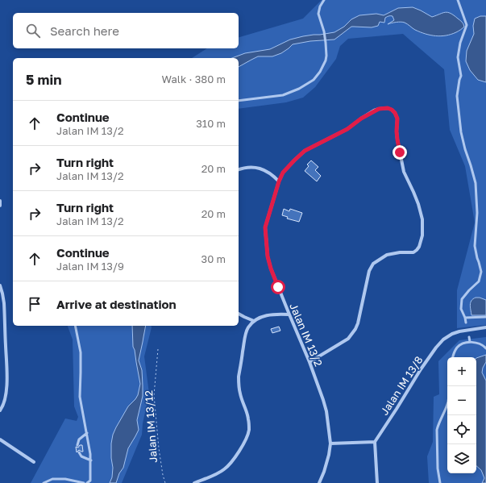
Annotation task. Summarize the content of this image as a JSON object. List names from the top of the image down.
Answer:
{
  "streets": {
    "street": ["Jalan IM 13/2", "Jalan IM 13/8"],
    "path": ["Jalan IM 13/12"]
  },
  "page": {
    "search": "Search here",
    "heading": ["5 min", "Walk · 380 m"],
    "list": [
      ["Continue", "Jalan IM 13/2", "310 m"],
      ["Turn right", "Jalan IM 13/2", "20 m"],
      ["Turn right", "Jalan IM 13/2", "20 m"],
      ["Continue", "Jalan IM 13/9", "30 m"],
      "Arrive at destination"
    ],
    "map_buttons": ["+", "−"]
  }
}
